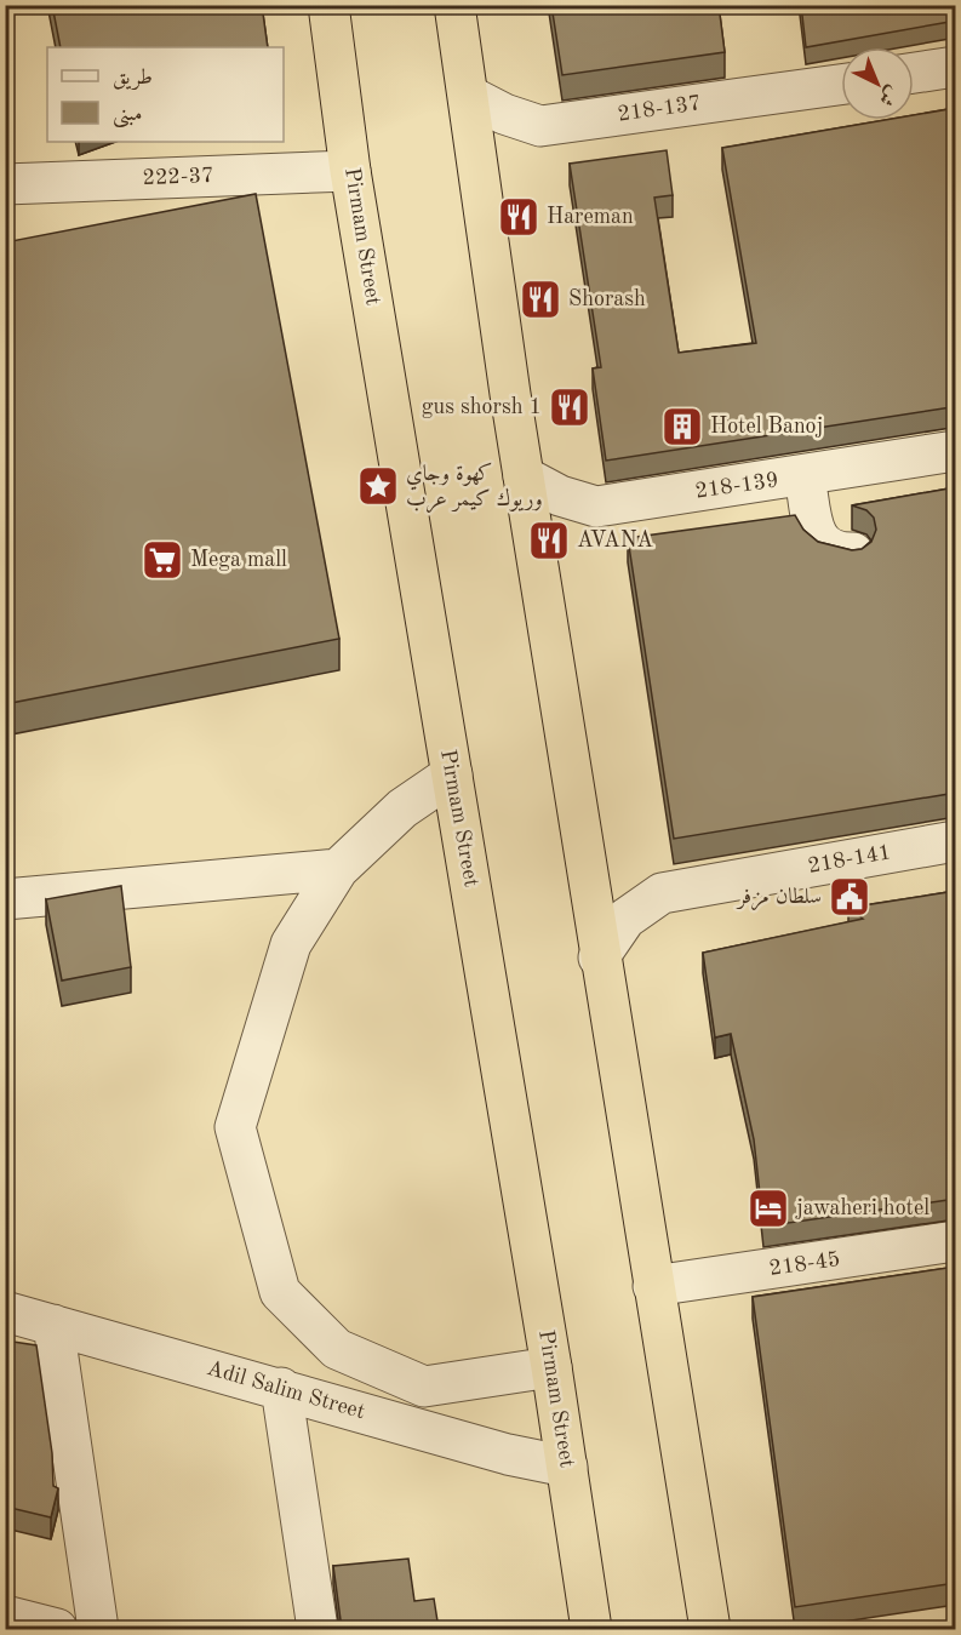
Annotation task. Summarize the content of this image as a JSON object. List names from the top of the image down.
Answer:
{
  "streets": {
    "highway": ["Pirmam Street"],
    "street": [
      "218-137",
      "222-37",
      "218-139",
      "218-141",
      "218-45",
      "Adil Salim Street"
    ]
  },
  "crossings": [
    ["222-37", "Pirmam Street"],
    ["Pirmam Street", "Adil Salim Street"]
  ],
  "places": {
    "restaurant": [
      "Hareman",
      "Shorash",
      "gus shorsh 1",
      "AVANA"
    ],
    "building": ["Hotel Banoj"],
    "place": ["كهوة وجاي وريوك كيمر عرب"],
    "supermarket": ["Mega mall"],
    "public building": ["سلطان مزفر"],
    "hotel": ["jawaheri hotel"]
  },
  "legend": ["طريق", "مبنى"],
  "north": "bottom right"
}
